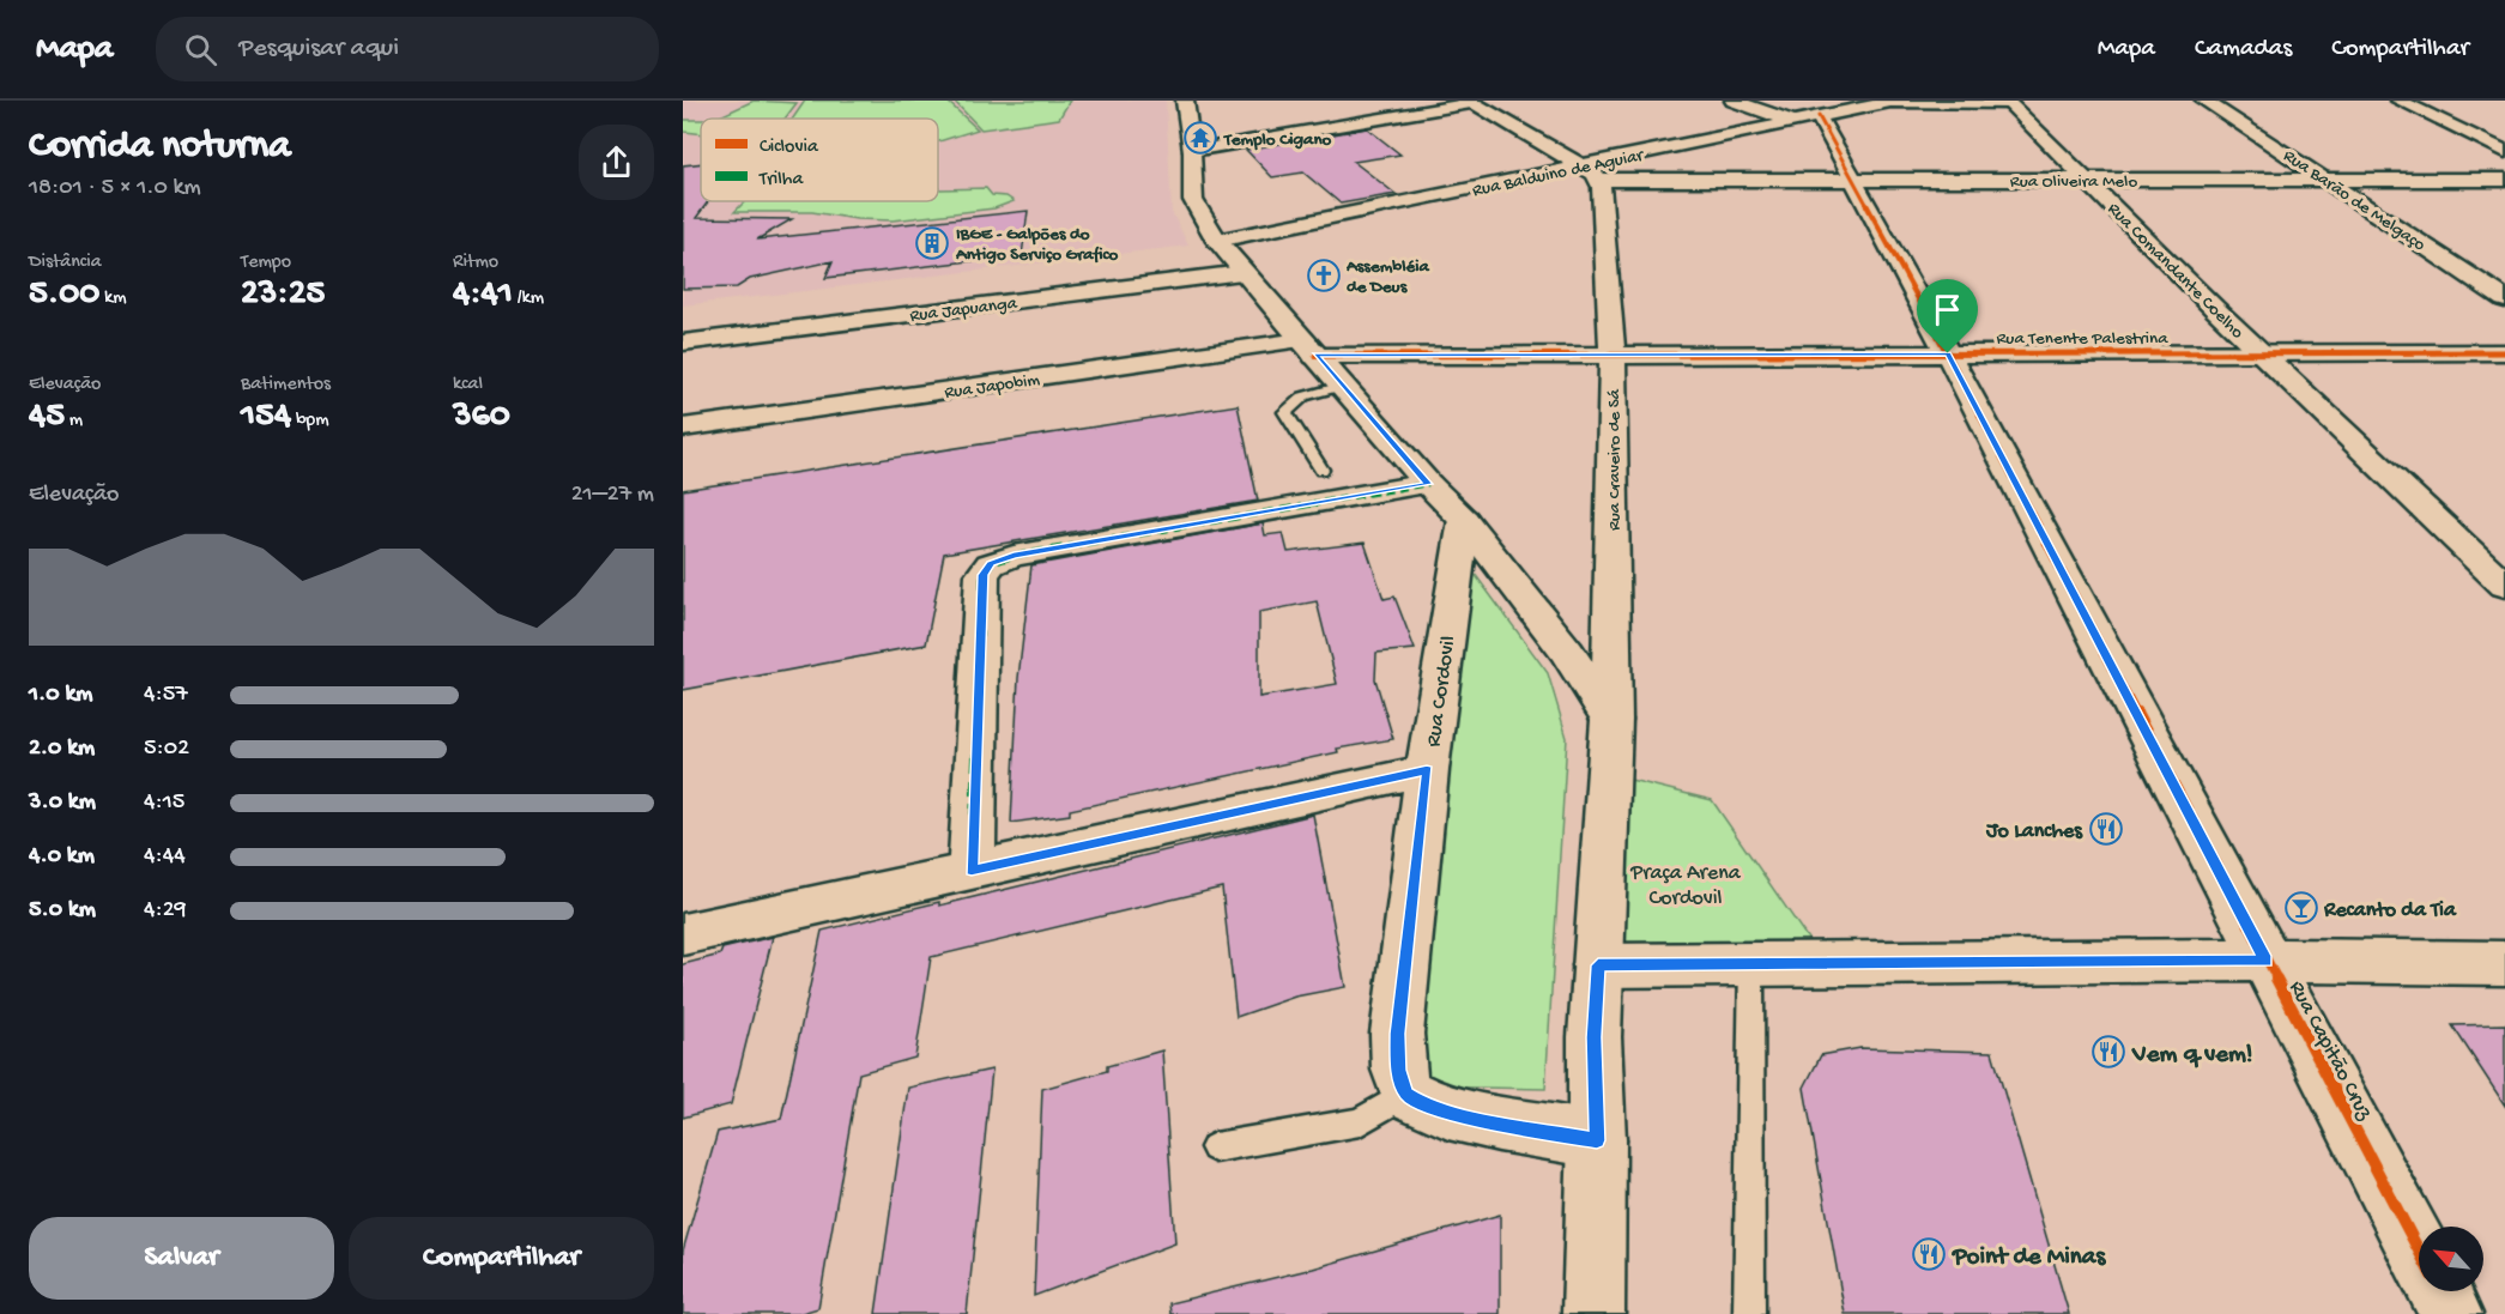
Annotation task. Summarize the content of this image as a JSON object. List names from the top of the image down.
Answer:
{
  "streets": {
    "street": [
      "Rua Balduino de Aguiar",
      "Rua Oliveira Melo",
      "Rua Barão de Melgaço",
      "Rua Comandante Coelho",
      "Rua Japuanga",
      "Rua Tenente Palestrina",
      "Rua Japobim",
      "Rua Craveiro de Sá",
      "Rua Cordovil",
      "Rua Capitão Cruz"
    ]
  },
  "crossings": [
    ["Rua Balduino de Aguiar", "Rua Oliveira Melo"],
    ["Rua Balduino de Aguiar", "Rua Comandante Coelho"],
    ["Rua Balduino de Aguiar", "Rua Craveiro de Sá"],
    ["Rua Balduino de Aguiar", "Rua Capitão Cruz"],
    ["Rua Oliveira Melo", "Rua Barão de Melgaço"],
    ["Rua Oliveira Melo", "Rua Comandante Coelho"],
    ["Rua Oliveira Melo", "Rua Craveiro de Sá"],
    ["Rua Oliveira Melo", "Rua Capitão Cruz"],
    ["Rua Comandante Coelho", "Rua Tenente Palestrina"],
    ["Rua Tenente Palestrina", "Rua Japobim"],
    ["Rua Tenente Palestrina", "Rua Craveiro de Sá"],
    ["Rua Tenente Palestrina", "Rua Capitão Cruz"]
  ],
  "parks": ["Praça Arena Cordovil"],
  "places": {
    "temple": ["Templo Cigano"],
    "building": ["IBGE - Galpões do Antigo Serviço Grafico"],
    "church": ["Assembléia de Deus"],
    "restaurant": ["Jo Lanches", "Vem q vem!", "Point de Minas"],
    "bar": ["Recanto da Tia"]
  },
  "legend": ["Ciclovia", "Trilha"],
  "north": "top left",
  "page": {
    "header": "Mapa",
    "search": "Pesquisar aqui",
    "nav": ["Mapa", "Camadas", "Compartilhar"],
    "heading": ["Corrida noturna", "18:01 · 5 × 1.0 km"],
    "stats": [
      ["Distância", "5.00 km"],
      ["Tempo", "23:25"],
      ["Ritmo", "4:41 /km"],
      ["Elevação", "45 m"],
      ["Batimentos", "154 bpm"],
      ["kcal", "360"]
    ],
    "chart": ["Elevação", "21–27 m"],
    "list": [
      {
        "name": "1.0 km",
        "note": "4:57"
      },
      {
        "name": "2.0 km",
        "note": "5:02"
      },
      {
        "name": "3.0 km",
        "note": "4:15"
      },
      {
        "name": "4.0 km",
        "note": "4:44"
      },
      {
        "name": "5.0 km",
        "note": "4:29"
      }
    ],
    "buttons": ["Salvar", "Compartilhar"]
  }
}
